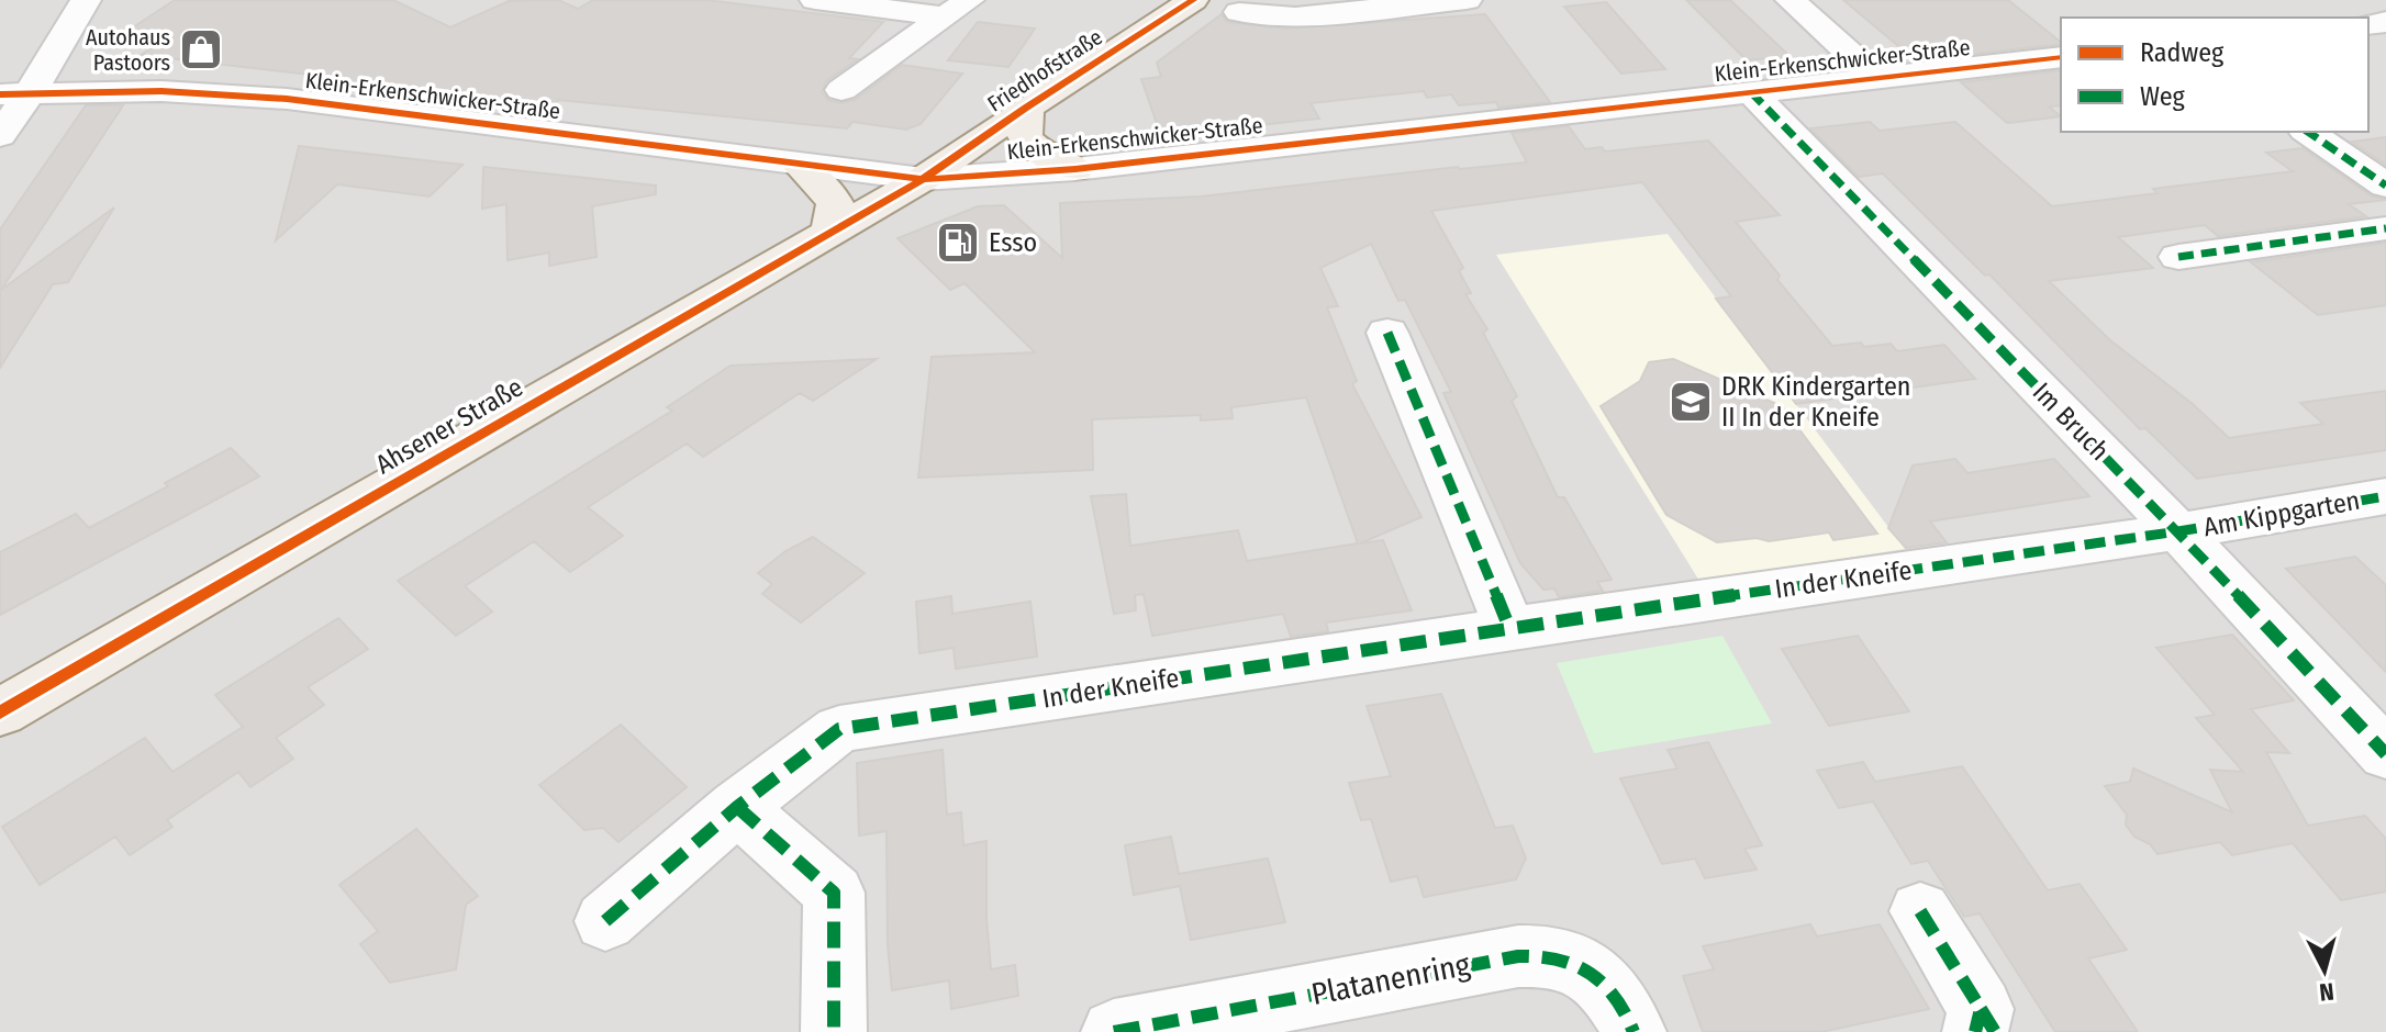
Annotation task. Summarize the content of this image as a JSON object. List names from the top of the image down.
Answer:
{
  "streets": {
    "main road": ["Friedhofstraße", "Ahsener Straße"],
    "street": [
      "Klein-Erkenschwicker-Straße",
      "Im Bruch",
      "Am Kippgarten",
      "In der Kneife",
      "Platanenring"
    ]
  },
  "crossings": [
    ["Klein-Erkenschwicker-Straße", "Friedhofstraße"],
    ["Klein-Erkenschwicker-Straße", "Im Bruch"],
    ["Klein-Erkenschwicker-Straße", "Ahsener Straße"],
    ["Friedhofstraße", "Ahsener Straße"],
    ["Im Bruch", "Am Kippgarten"],
    ["Im Bruch", "In der Kneife"],
    ["Am Kippgarten", "In der Kneife"]
  ],
  "places": {
    "shop": ["Autohaus Pastoors"],
    "fuel station": ["Esso"],
    "school or university": ["DRK Kindergarten II In der Kneife"]
  },
  "legend": ["Radweg", "Weg"],
  "north": "bottom"
}
